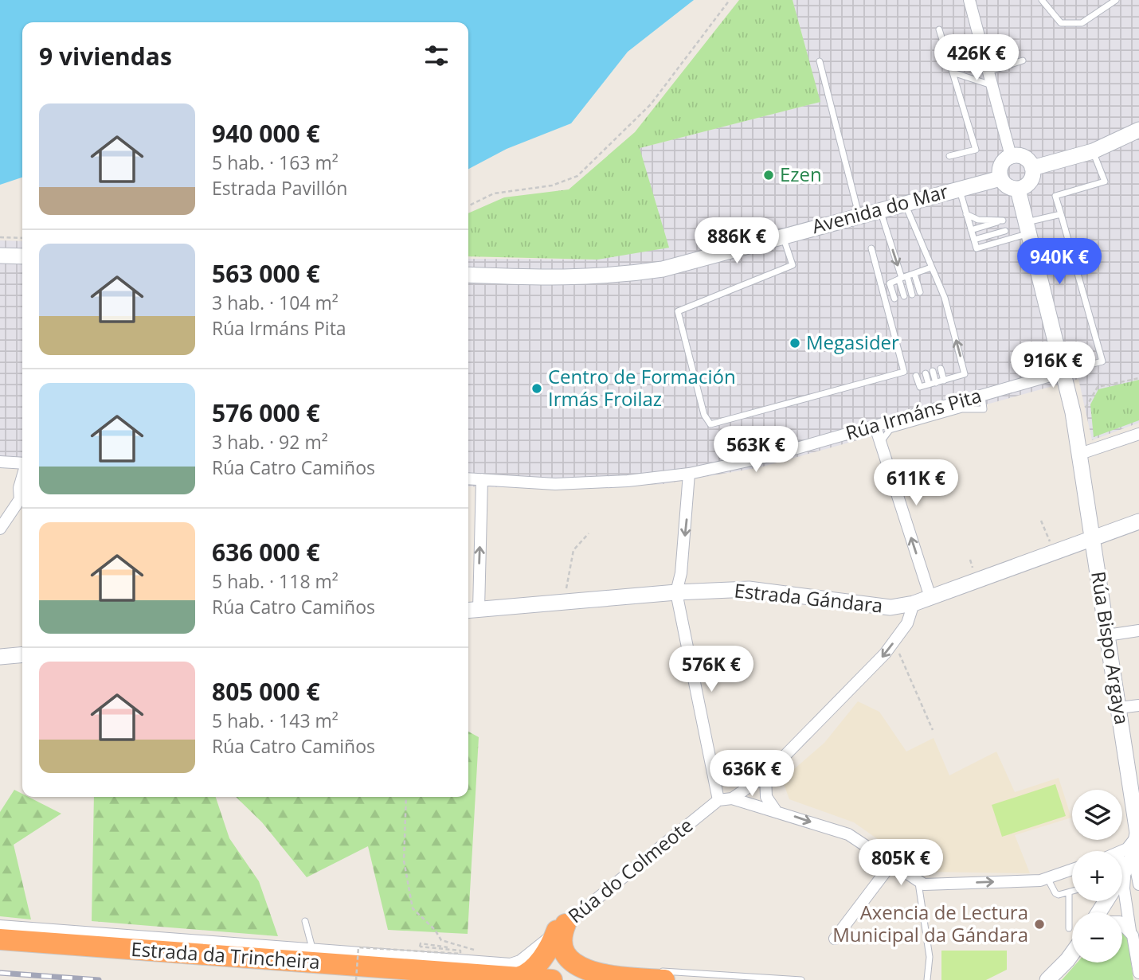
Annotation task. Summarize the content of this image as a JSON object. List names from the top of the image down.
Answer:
{
  "streets": {
    "highway": ["Estrada da Trincheira"],
    "street": [
      "Avenida do Mar",
      "Rúa Irmáns Pita",
      "Estrada Gándara",
      "Rúa Bispo Argaya",
      "Rúa do Colmeote"
    ]
  },
  "crossings": [
    ["Avenida do Mar", "Rúa Bispo Argaya"],
    ["Rúa Irmáns Pita", "Rúa Bispo Argaya"],
    ["Estrada Gándara", "Rúa Bispo Argaya"]
  ],
  "places": [
    "Ezen",
    "Megasider",
    "Centro de Formación Irmás Froilaz",
    "Axencia de Lectura Municipal da Gándara"
  ],
  "page": {
    "heading": "9 viviendas",
    "price": [
      "426K €",
      "886K €",
      "940K €",
      "916K €",
      "563K €",
      "611K €",
      "576K €",
      "636K €",
      "805K €"
    ],
    "list": [
      {
        "name": "940 000 €",
        "note": "5 hab. · 163 m² · Estrada Pavillón"
      },
      {
        "name": "563 000 €",
        "note": "3 hab. · 104 m² · Rúa Irmáns Pita"
      },
      {
        "name": "576 000 €",
        "note": "3 hab. · 92 m² · Rúa Catro Camiños"
      },
      {
        "name": "636 000 €",
        "note": "5 hab. · 118 m² · Rúa Catro Camiños"
      },
      {
        "name": "805 000 €",
        "note": "5 hab. · 143 m² · Rúa Catro Camiños"
      }
    ],
    "map_buttons": ["+", "−"]
  }
}
